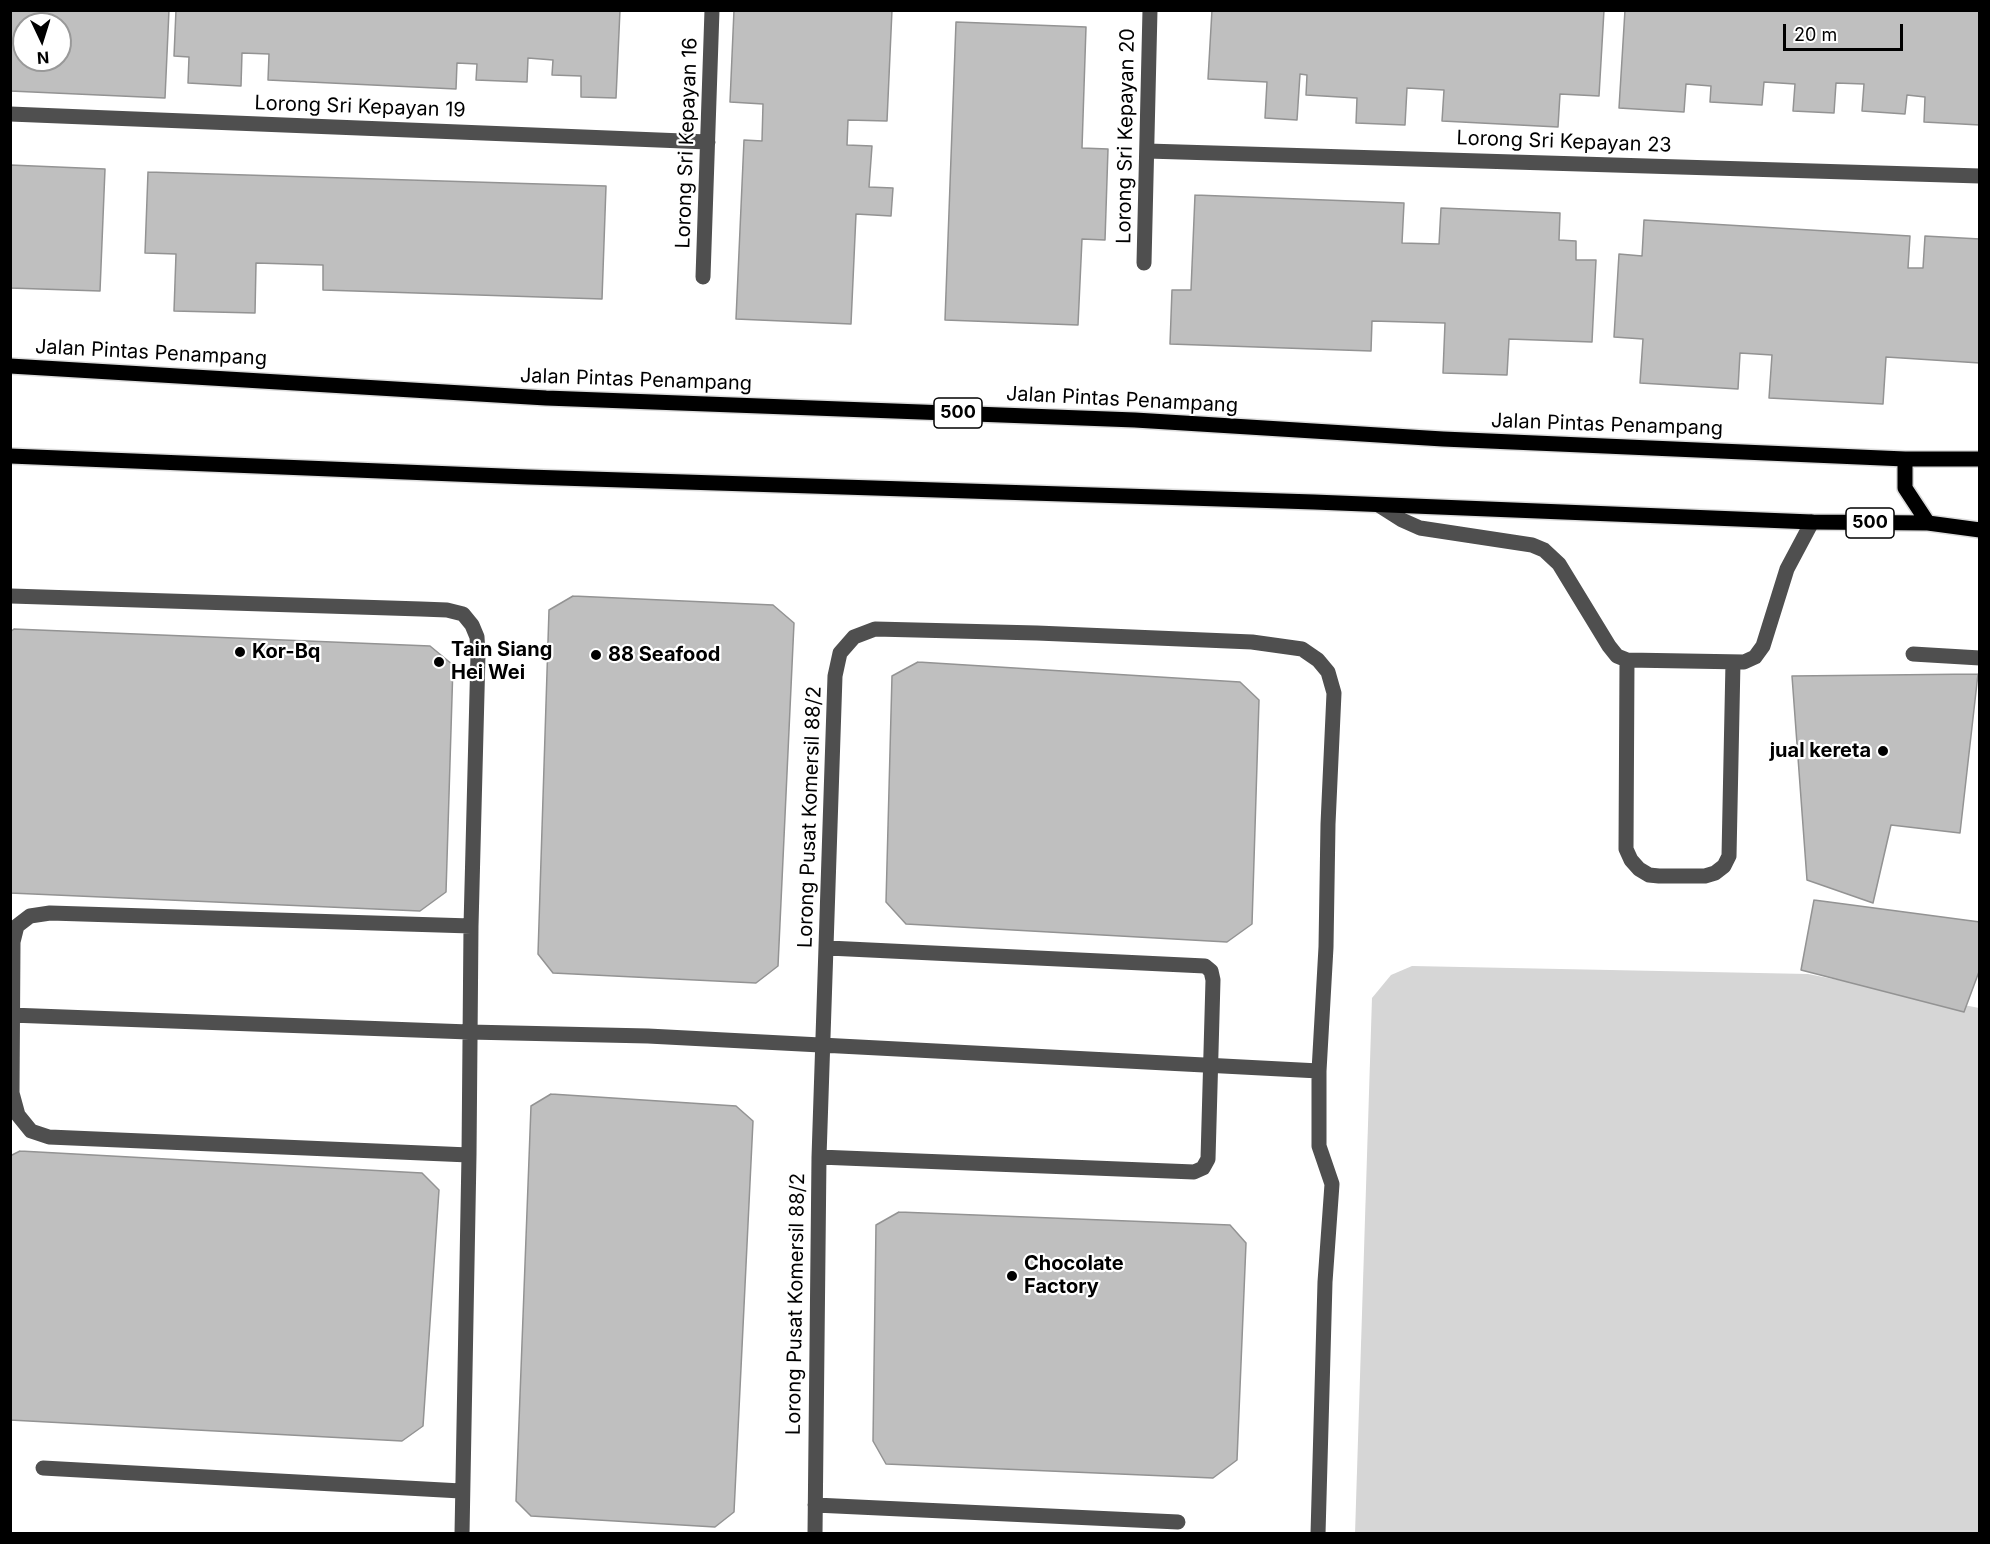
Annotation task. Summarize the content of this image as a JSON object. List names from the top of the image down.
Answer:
{
  "streets": {
    "main road": ["Jalan Pintas Penampang", "500"],
    "street": [
      "Lorong Sri Kepayan 19",
      "Lorong Sri Kepayan 20",
      "Lorong Sri Kepayan 23",
      "Lorong Sri Kepayan 16",
      "Lorong Pusat Komersil 88/2"
    ]
  },
  "crossings": [
    ["Lorong Sri Kepayan 19", "Lorong Sri Kepayan 16"],
    ["Lorong Sri Kepayan 20", "Lorong Sri Kepayan 23"]
  ],
  "places": [
    "Kor-Bq",
    "88 Seafood",
    "Tain Siang Hei Wei",
    "jual kereta",
    "Chocolate Factory"
  ],
  "scale_bar": "20 m",
  "north": "bottom"
}
